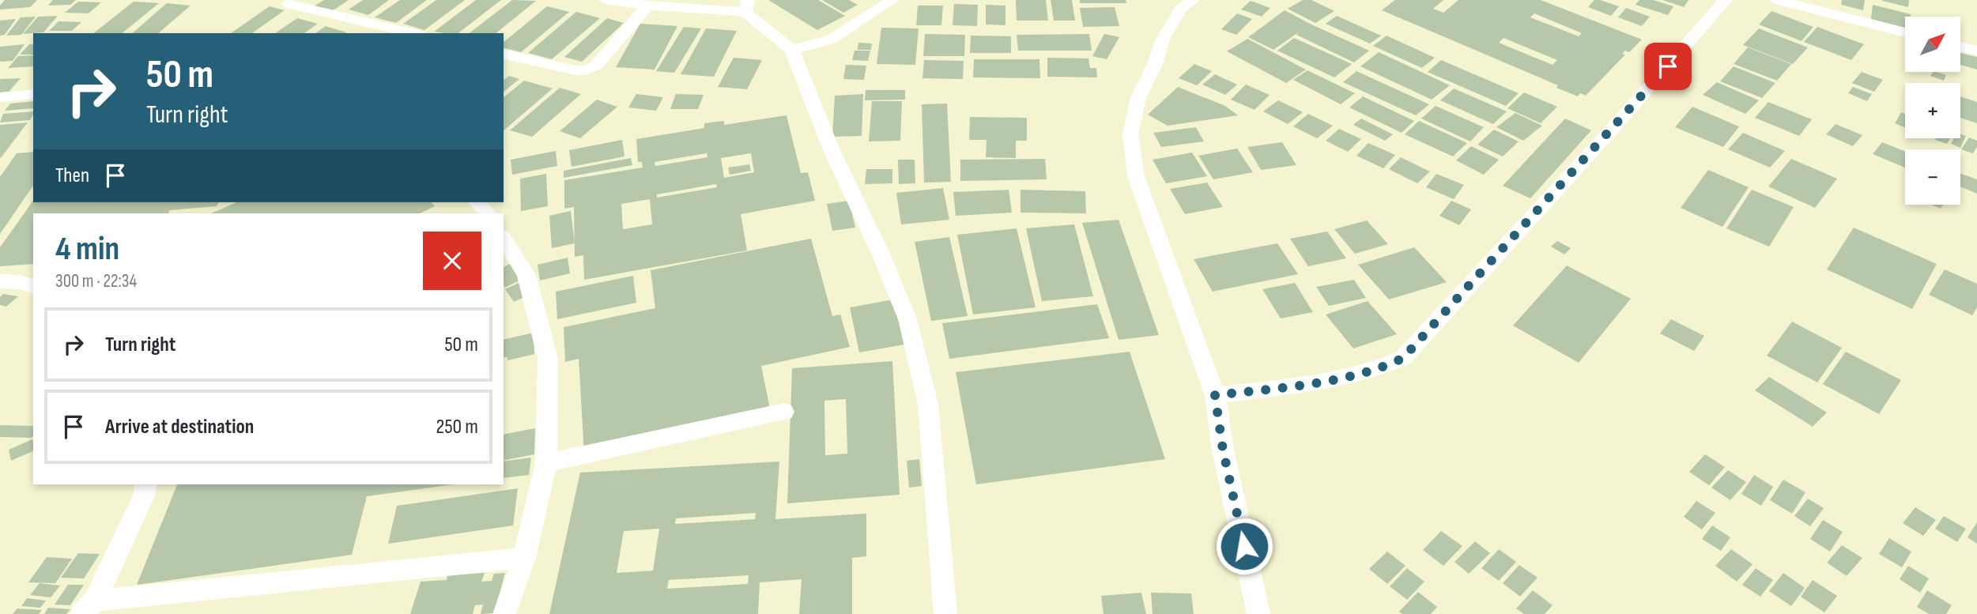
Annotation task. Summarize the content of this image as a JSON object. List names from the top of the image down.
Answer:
{
  "north": "top right",
  "page": {
    "map_buttons": ["+", "−"],
    "turn": ["50 m", "Turn right"],
    "then": "Then",
    "heading": ["4 min", "300 m · 22:34"],
    "list": [
      {
        "name": "Turn right",
        "value": "50 m"
      },
      {
        "name": "Arrive at destination",
        "value": "250 m"
      }
    ]
  }
}
